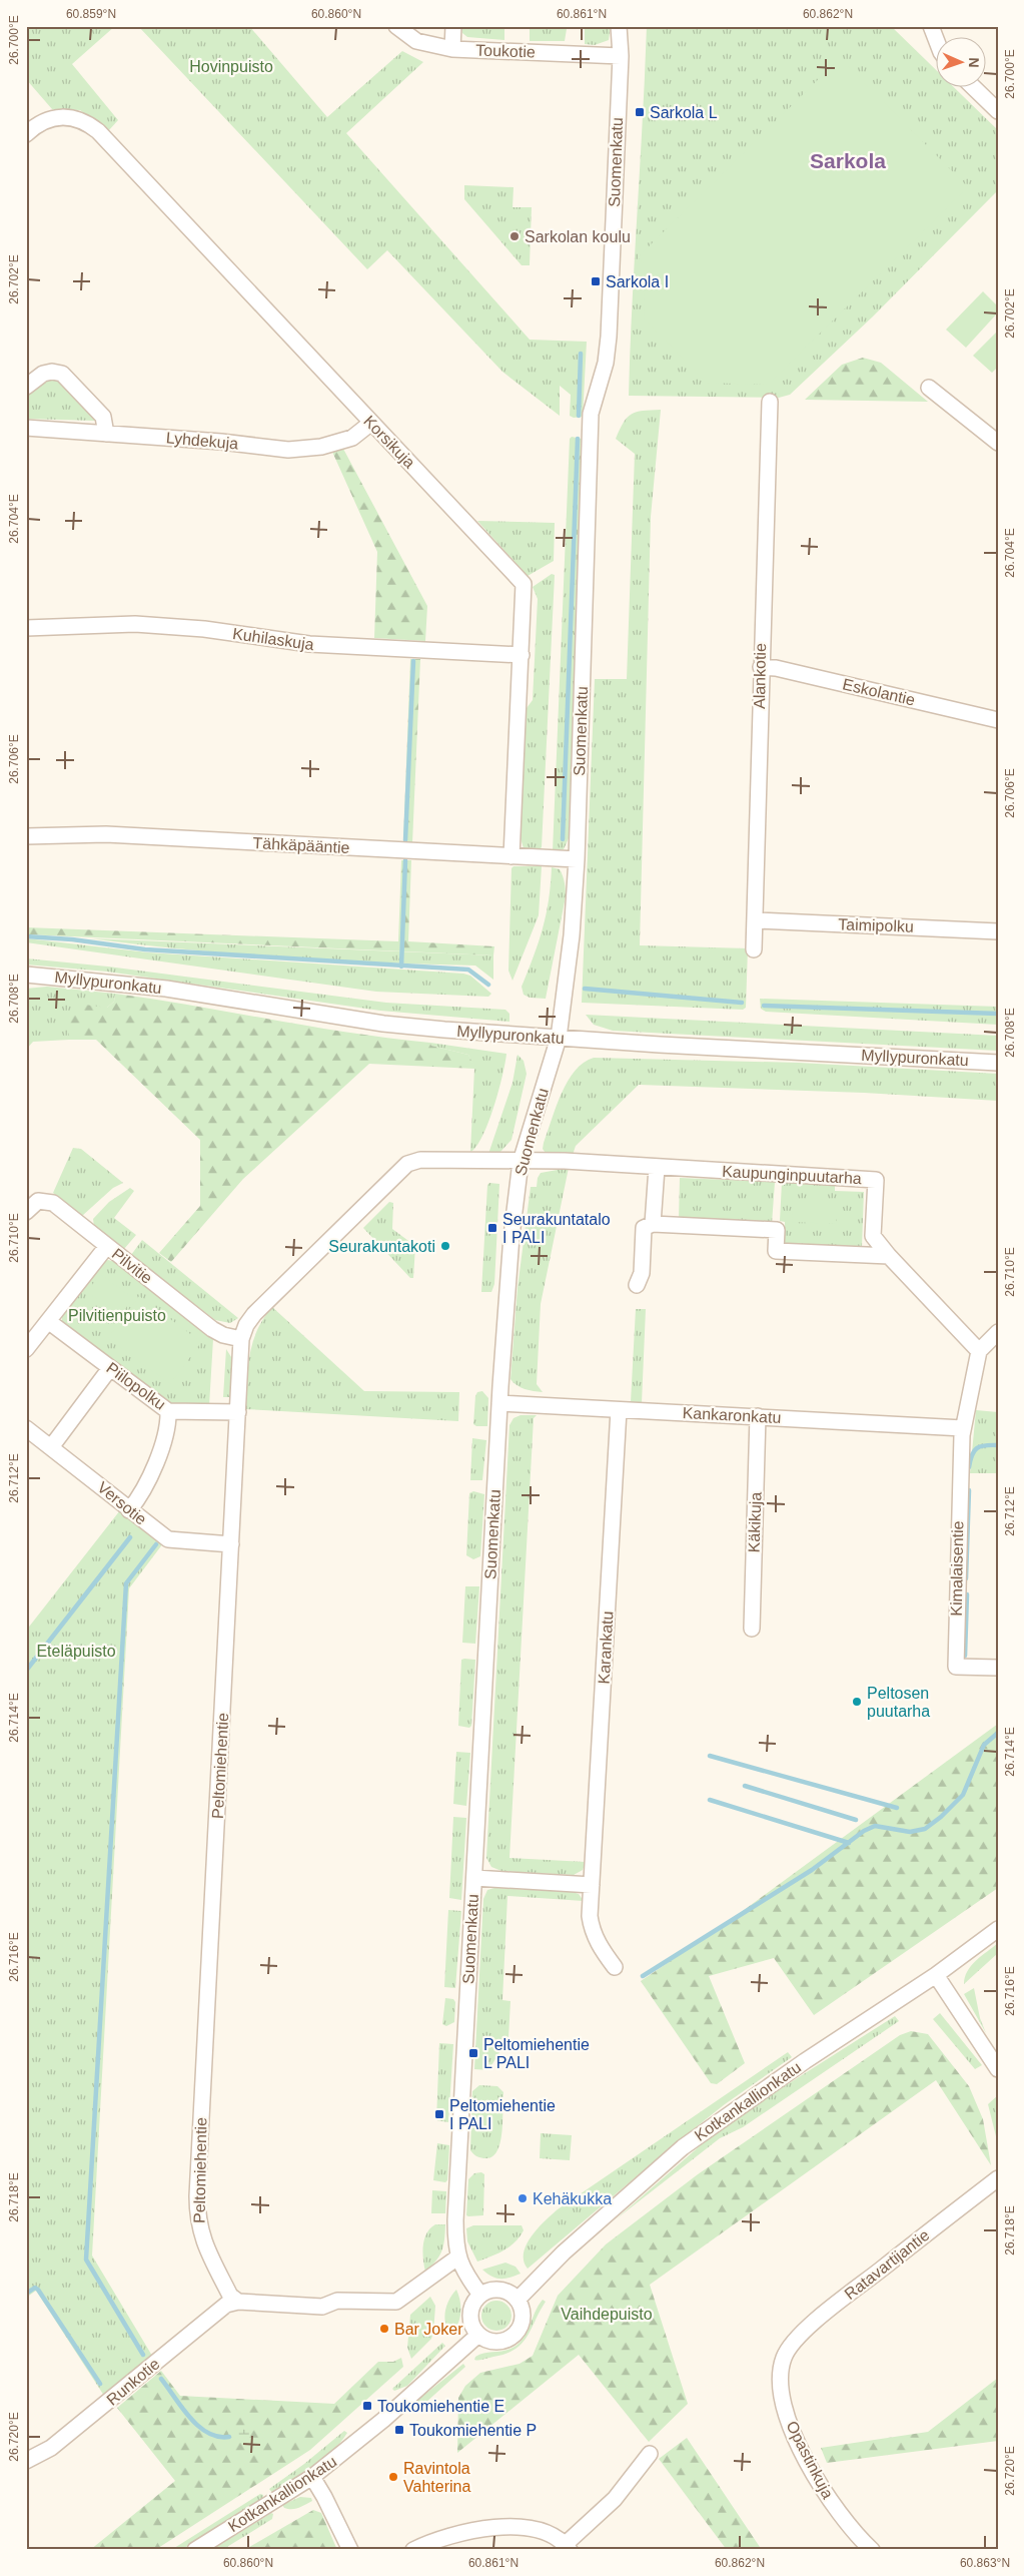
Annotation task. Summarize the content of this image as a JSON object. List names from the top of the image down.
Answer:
{
  "streets": {
    "street": [
      "Toukotie",
      "Suomenkatu",
      "Lyhdekuja",
      "Korsikuja",
      "Kuhilaskuja",
      "Alankotie",
      "Eskolantie",
      "Tähkäpääntie",
      "Taimipolku",
      "Myllypuronkatu",
      "Kaupunginpuutarha",
      "Pilvitie",
      "Piilopolku",
      "Kankaronkatu",
      "Versotie",
      "Käkikuja",
      "Kimalaisentie",
      "Karankatu",
      "Peltomiehentie",
      "Kotkankallionkatu",
      "Ratavartijantie",
      "Runkotie",
      "Opastinkuja"
    ]
  },
  "crossings": [
    ["Toukotie", "Suomenkatu"],
    ["Suomenkatu", "Tähkäpääntie"],
    ["Suomenkatu", "Myllypuronkatu"],
    ["Suomenkatu", "Kaupunginpuutarha"],
    ["Suomenkatu", "Kankaronkatu"],
    ["Suomenkatu", "Peltomiehentie"],
    ["Suomenkatu", "Kotkankallionkatu"],
    ["Lyhdekuja", "Korsikuja"],
    ["Korsikuja", "Kuhilaskuja"],
    ["Korsikuja", "Tähkäpääntie"],
    ["Alankotie", "Eskolantie"],
    ["Alankotie", "Taimipolku"],
    ["Kaupunginpuutarha", "Peltomiehentie"],
    ["Pilvitie", "Peltomiehentie"],
    ["Piilopolku", "Peltomiehentie"],
    ["Kankaronkatu", "Käkikuja"],
    ["Kankaronkatu", "Kimalaisentie"],
    ["Kankaronkatu", "Karankatu"],
    ["Versotie", "Peltomiehentie"],
    ["Peltomiehentie", "Runkotie"],
    ["Ratavartijantie", "Opastinkuja"]
  ],
  "districts": ["Sarkola"],
  "parks": [
    "Hovinpuisto",
    "Pilvitienpuisto",
    "Eteläpuisto",
    "Vaihdepuisto"
  ],
  "places": {
    "transit": [
      "Sarkola L",
      "Sarkola I",
      "Seurakuntatalo I PALI",
      "Peltomiehentie L PALI",
      "Peltomiehentie I PALI",
      "Toukomiehentie E",
      "Toukomiehentie P"
    ],
    "other": [
      "Sarkolan koulu",
      "Seurakuntakoti",
      "Peltosen puutarha",
      "Kehäkukka",
      "Bar Joker",
      "Ravintola Vahterina"
    ]
  },
  "north": "right",
  "coordinates": [
    "60.859°N",
    "60.860°N",
    "60.861°N",
    "60.862°N",
    "26.700°E",
    "26.702°E",
    "26.704°E",
    "26.706°E",
    "26.708°E",
    "26.710°E",
    "26.712°E",
    "26.714°E",
    "26.716°E",
    "26.718°E",
    "26.720°E",
    "60.863°N"
  ]
}
